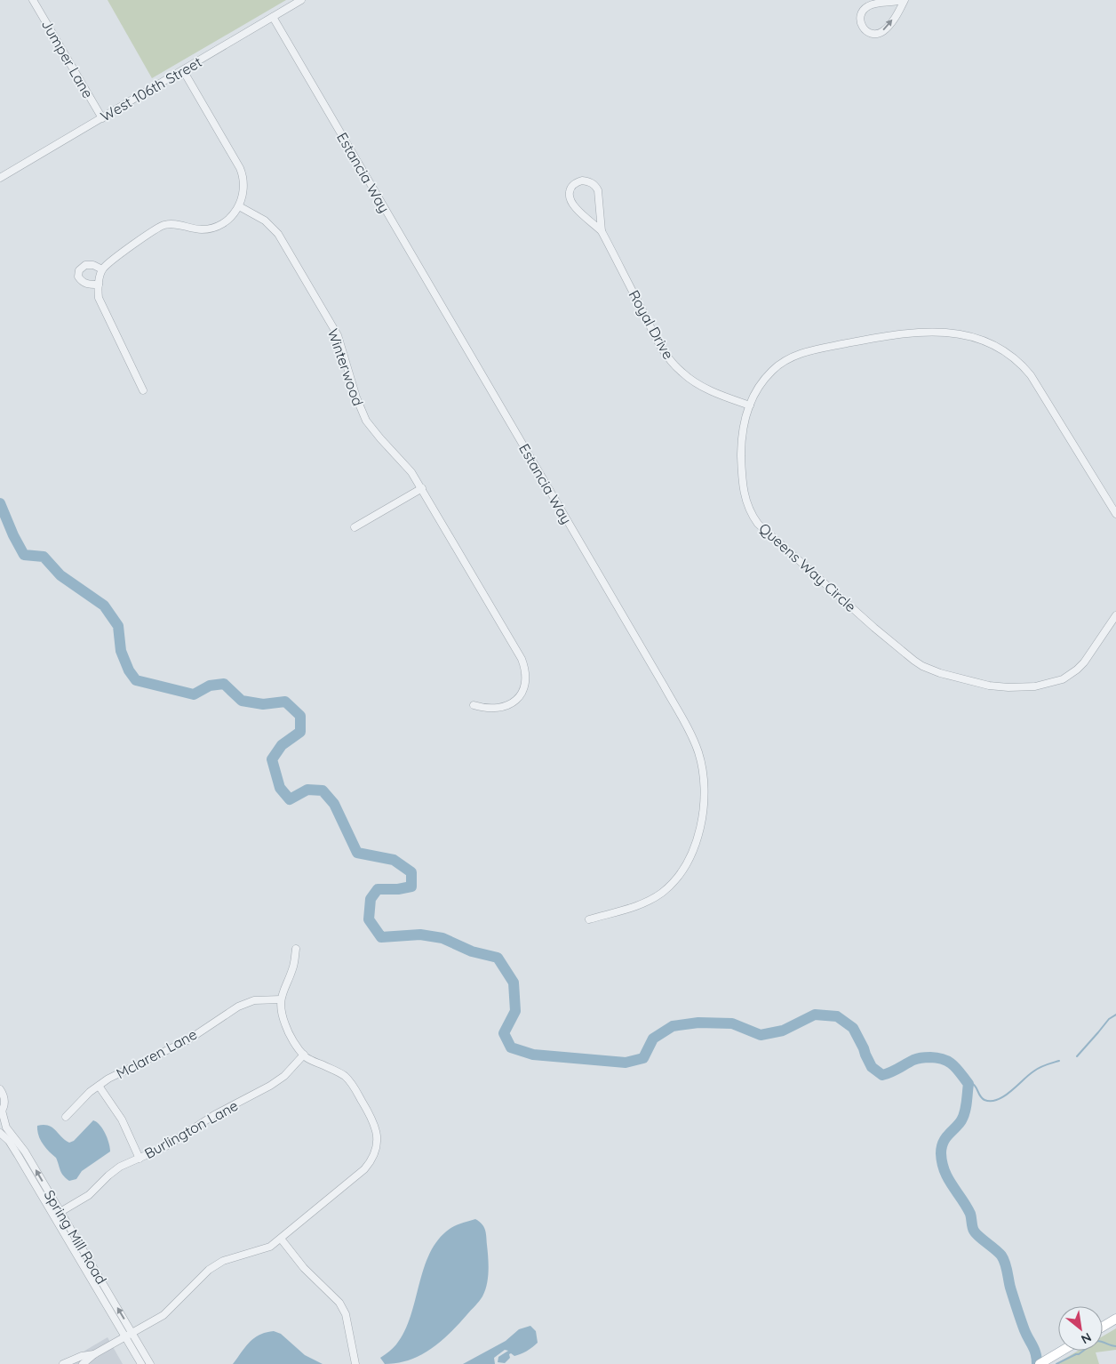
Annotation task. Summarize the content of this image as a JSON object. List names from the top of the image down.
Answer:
{
  "streets": {
    "street": [
      "Jumper Lane",
      "West 106th Street",
      "Estancia Way",
      "Royal Drive",
      "Winterwood",
      "Queens Way Circle",
      "Mclaren Lane",
      "Burlington Lane",
      "Spring Mill Road"
    ]
  },
  "crossings": [
    ["Jumper Lane", "West 106th Street"],
    ["West 106th Street", "Estancia Way"],
    ["Royal Drive", "Queens Way Circle"],
    ["Burlington Lane", "Spring Mill Road"]
  ],
  "north": "bottom right"
}
